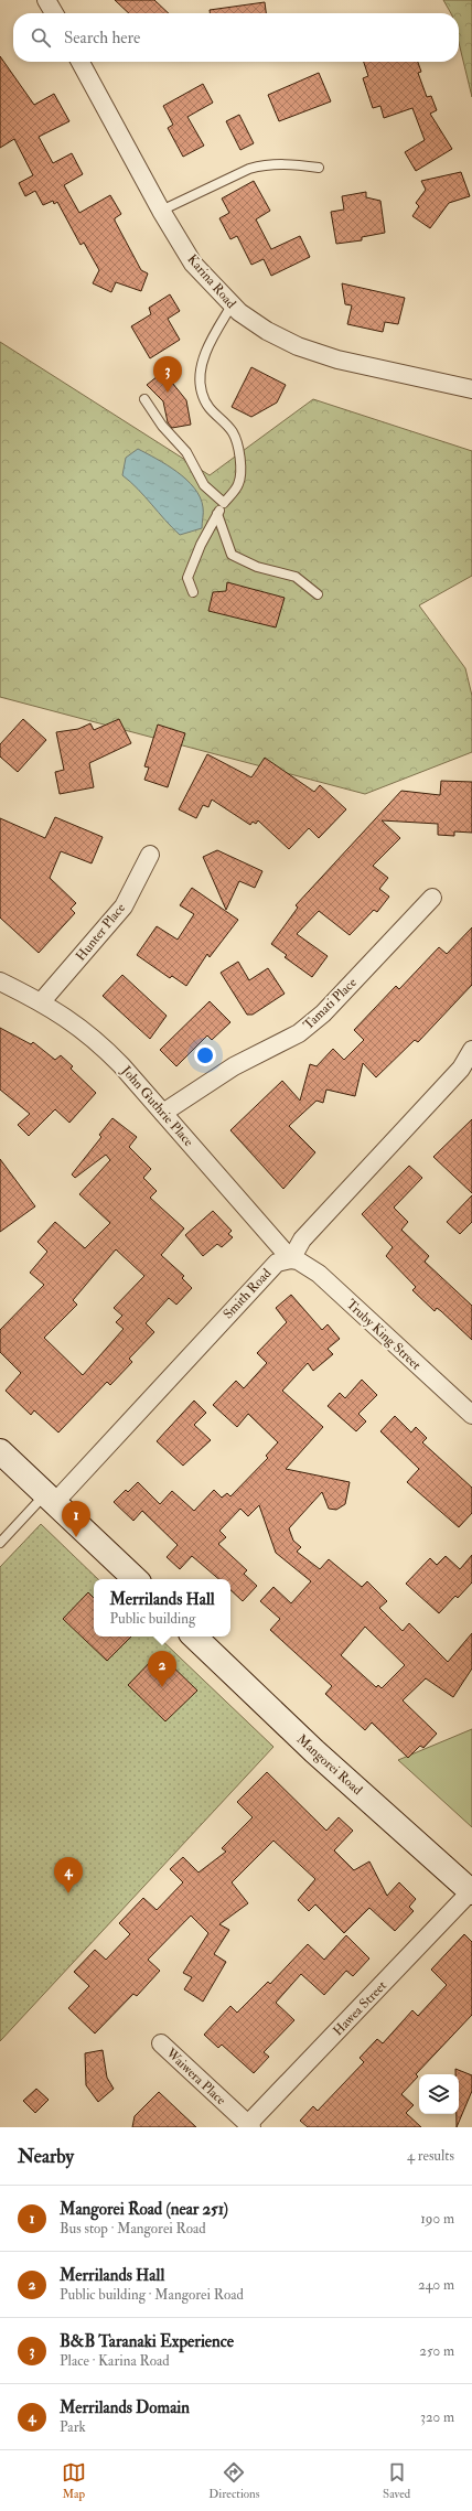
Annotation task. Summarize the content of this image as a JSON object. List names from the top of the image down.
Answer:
{
  "streets": {
    "street": [
      "Karina Road",
      "Hunter Place",
      "Tamati Place",
      "John Guthrie Place",
      "Smith Road",
      "Truby King Street",
      "Mangorei Road",
      "Hawea Street",
      "Waiwera Place"
    ]
  },
  "crossings": [
    ["Hunter Place", "John Guthrie Place"],
    ["Tamati Place", "John Guthrie Place"],
    ["John Guthrie Place", "Smith Road"],
    ["John Guthrie Place", "Truby King Street"],
    ["Smith Road", "Truby King Street"],
    ["Mangorei Road", "Hawea Street"],
    ["Hawea Street", "Waiwera Place"]
  ],
  "page": {
    "search": "Search here",
    "pins": [
      "3",
      "1",
      "2",
      "4"
    ],
    "popup": ["Merrilands Hall", "Public building"],
    "heading": ["Nearby", "4 results"],
    "list": [
      {
        "mark": "1",
        "name": "Mangorei Road (near 251)",
        "note": "Bus stop · Mangorei Road",
        "value": "190 m"
      },
      {
        "mark": "2",
        "name": "Merrilands Hall",
        "note": "Public building · Mangorei Road",
        "value": "240 m"
      },
      {
        "mark": "3",
        "name": "B&B Taranaki Experience",
        "note": "Place · Karina Road",
        "value": "250 m"
      },
      {
        "mark": "4",
        "name": "Merrilands Domain",
        "note": "Park",
        "value": "320 m"
      }
    ],
    "nav": ["Map", "Directions", "Saved"]
  }
}
